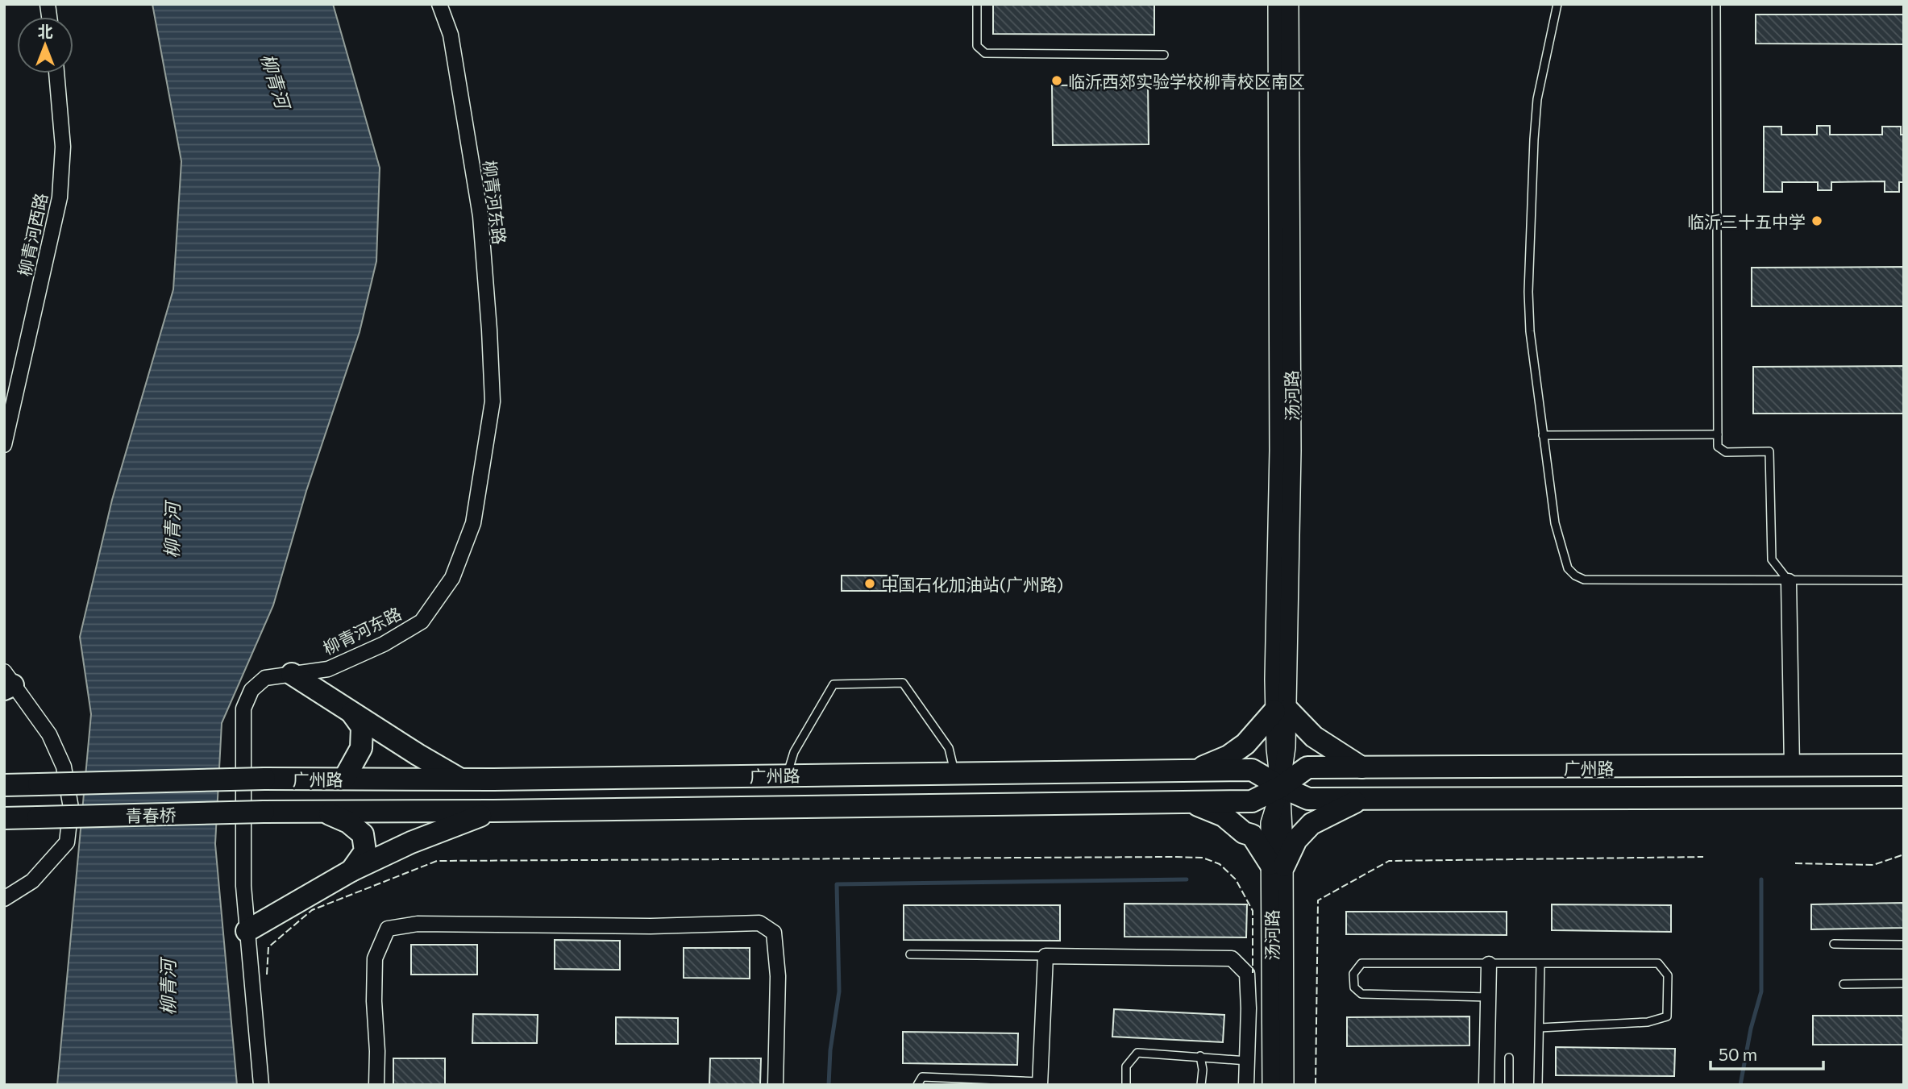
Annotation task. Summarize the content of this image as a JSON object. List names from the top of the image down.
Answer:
{
  "streets": {
    "main road": ["广州路", "青春桥"],
    "street": ["柳青河东路", "柳青河西路", "汤河路"]
  },
  "crossings": [
    ["汤河路", "广州路"],
    ["广州路", "青春桥"]
  ],
  "water": ["柳青河"],
  "places": ["临沂西郊实验学校柳青校区南区", "临沂三十五中学", "中国石化加油站(广州路)"],
  "scale_bar": "50 m",
  "north": "top"
}
